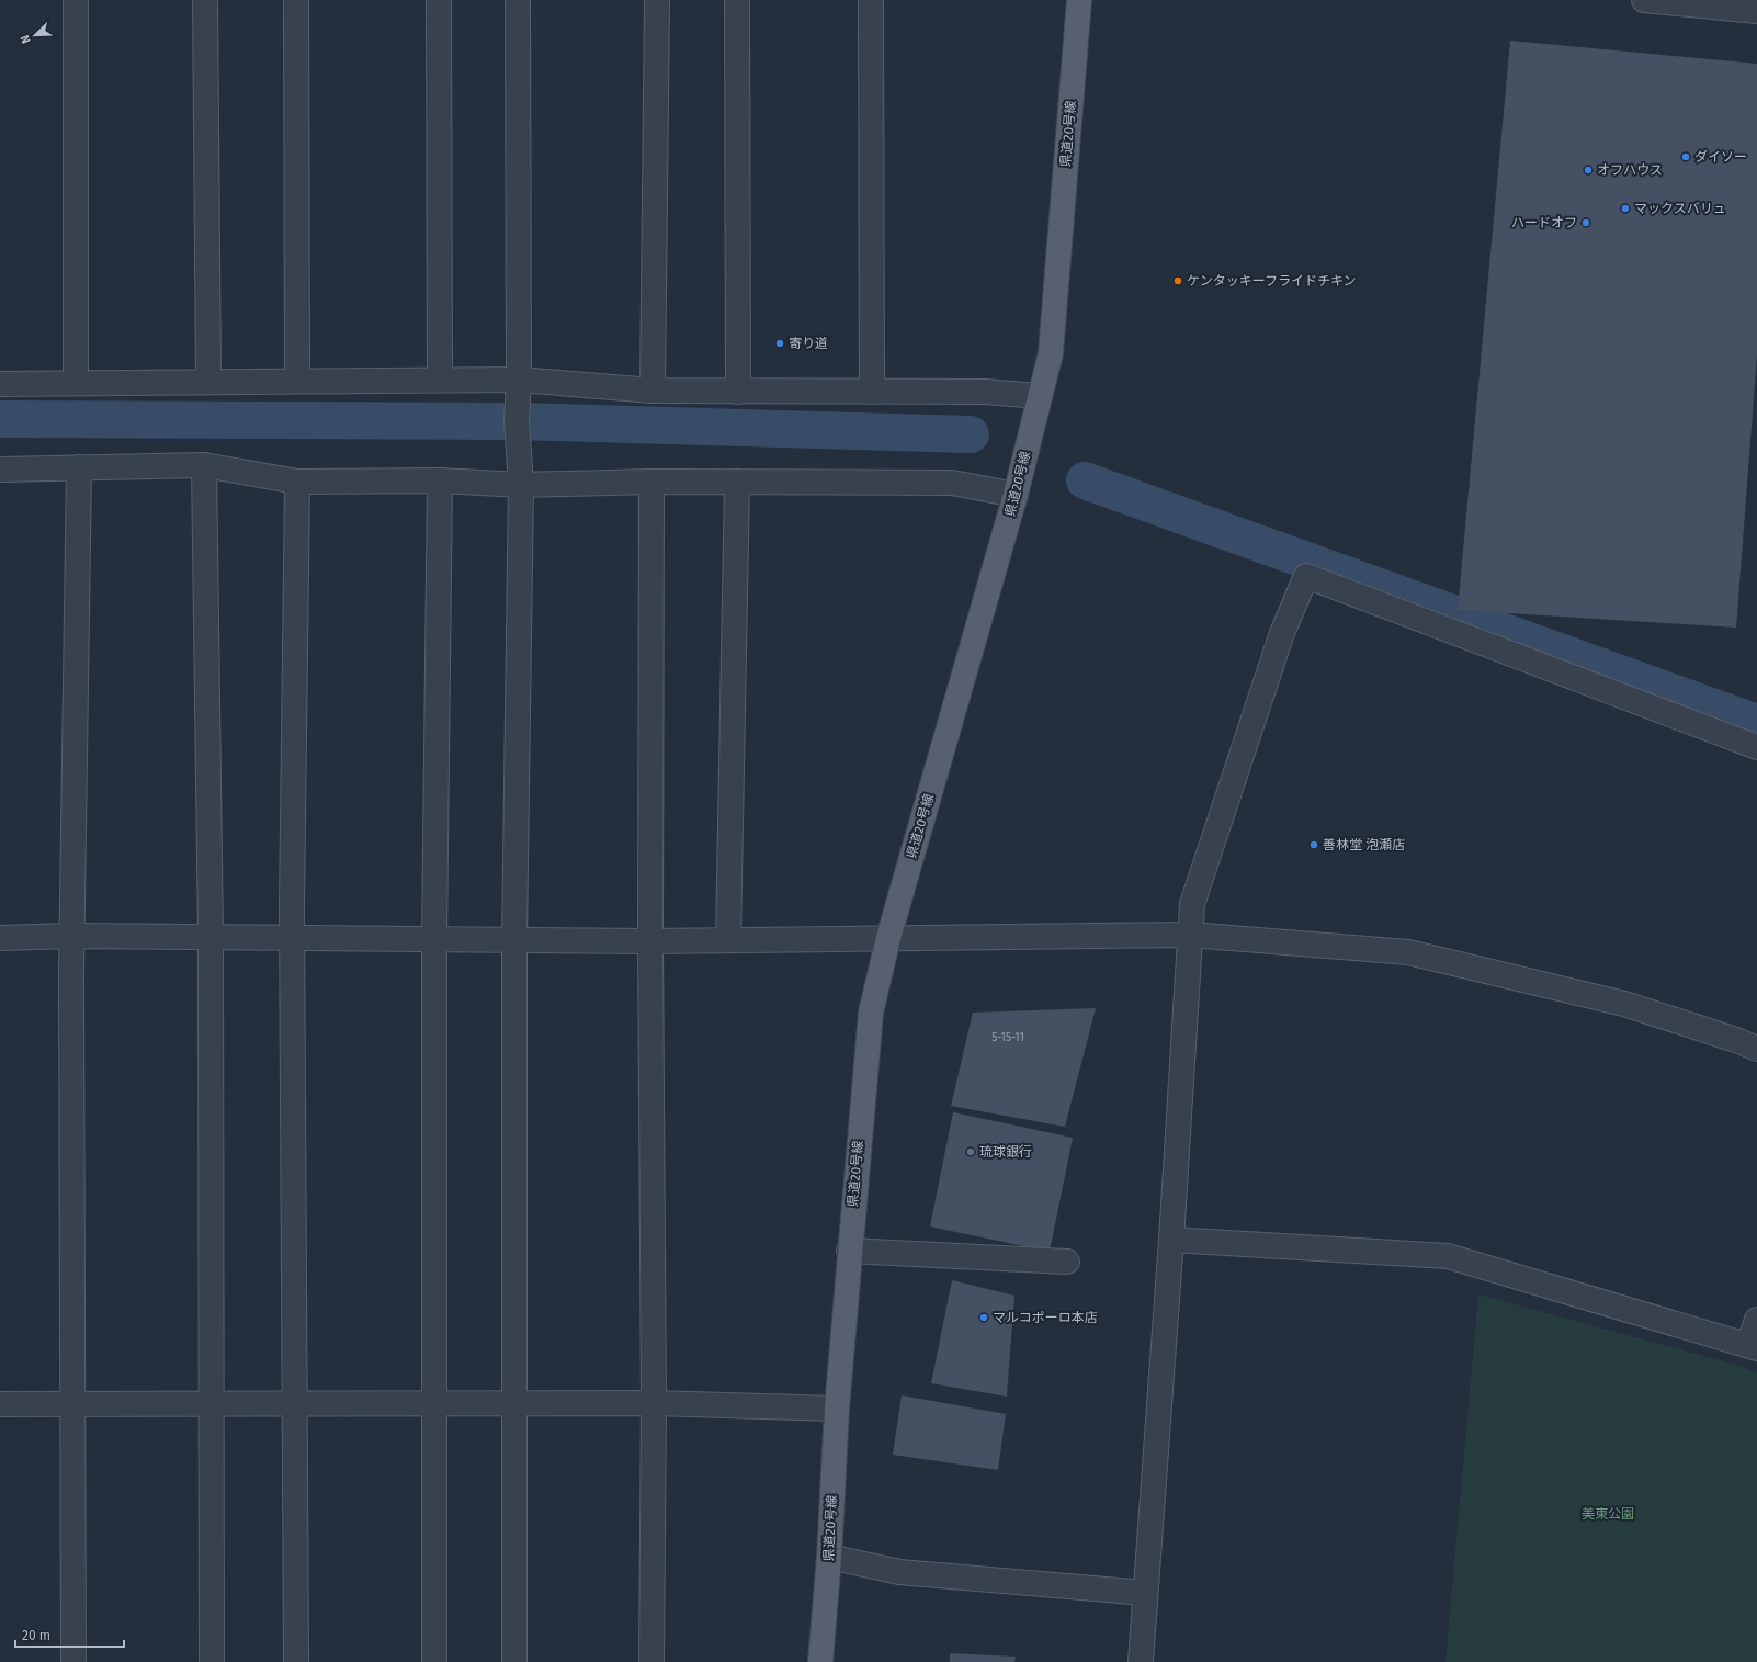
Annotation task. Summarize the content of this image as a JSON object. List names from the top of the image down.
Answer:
{
  "streets": {
    "main road": ["県道20号線"]
  },
  "parks": ["美東公園"],
  "places": [
    "ダイソー",
    "オフハウス",
    "マックスバリュ",
    "ハードオフ",
    "ケンタッキーフライドチキン",
    "寄り道",
    "善林堂 泡瀬店",
    "琉球銀行",
    "マルコポーロ本店"
  ],
  "house_numbers": ["5-15-11"],
  "scale_bar": "20 m",
  "north": "bottom left"
}
